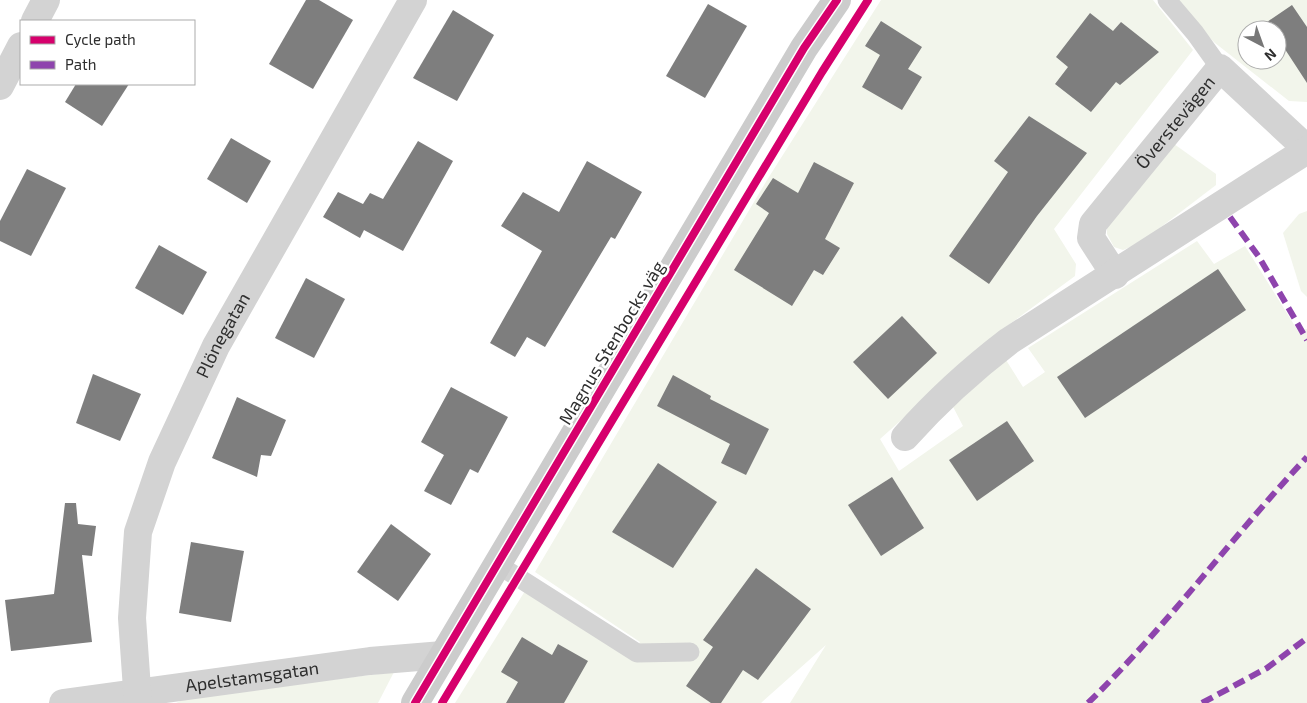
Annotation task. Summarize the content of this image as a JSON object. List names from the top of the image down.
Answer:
{
  "streets": {
    "street": [
      "Överstevägen",
      "Plönegatan",
      "Magnus Stenbocks väg",
      "Apelstamsgatan"
    ]
  },
  "crossings": [
    ["Plönegatan", "Apelstamsgatan"],
    ["Magnus Stenbocks väg", "Apelstamsgatan"]
  ],
  "legend": ["Cycle path", "Path"],
  "north": "bottom right"
}
